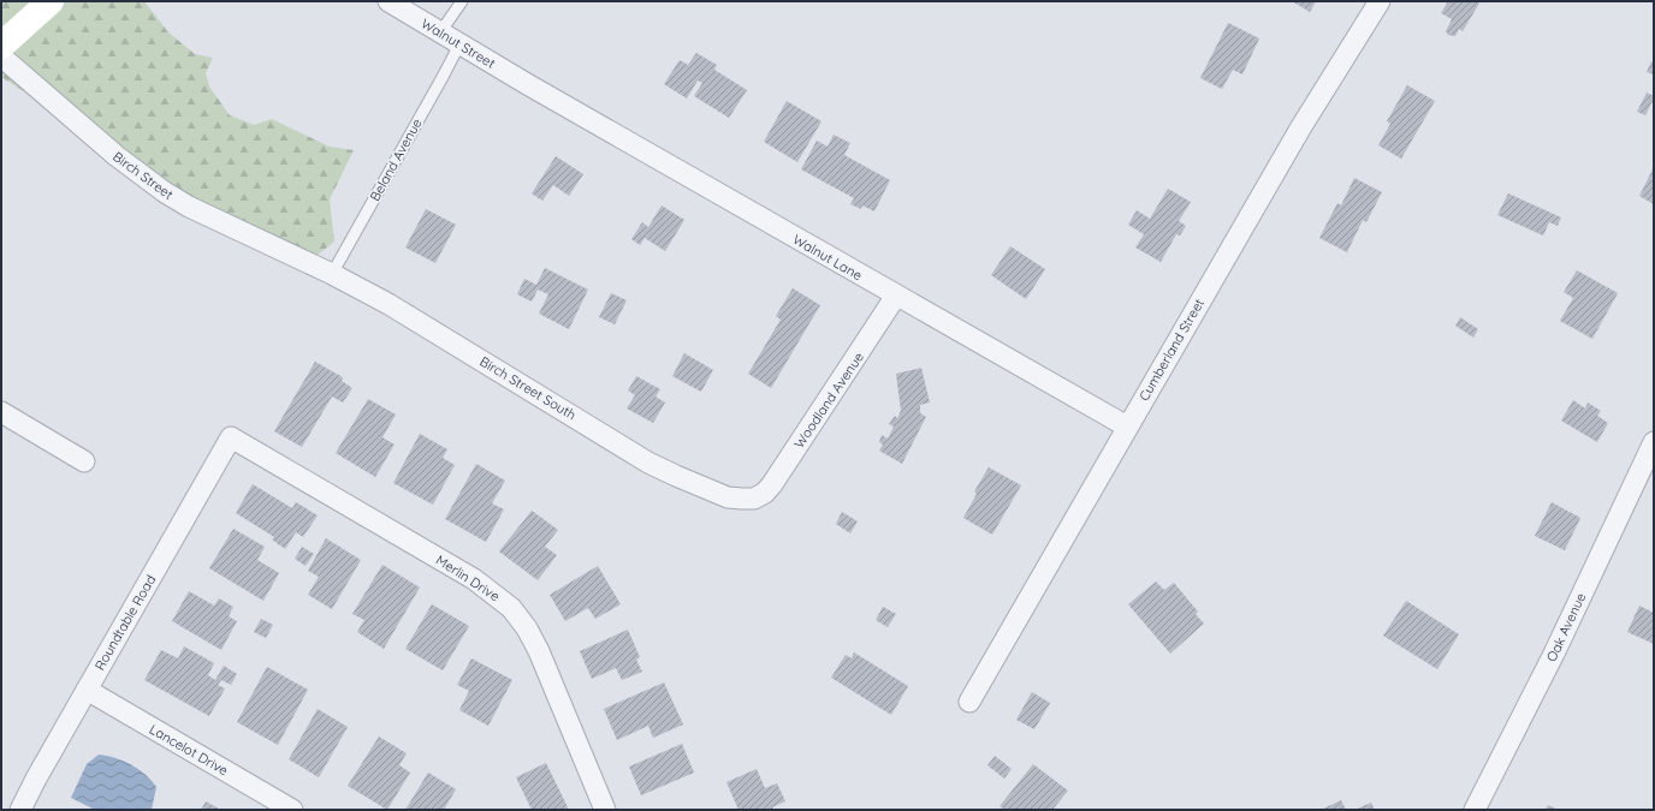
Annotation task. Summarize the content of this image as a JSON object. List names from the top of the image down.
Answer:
{
  "streets": {
    "street": [
      "Walnut Street",
      "Birch Street",
      "Walnut Lane",
      "Cumberland Street",
      "Birch Street South",
      "Woodland Avenue",
      "Merlin Drive",
      "Roundtable Road",
      "Oak Avenue",
      "Lancelot Drive"
    ],
    "lane": ["Beland Avenue"]
  },
  "crossings": [
    ["Walnut Street", "Beland Avenue"],
    ["Walnut Street", "Walnut Lane"],
    ["Beland Avenue", "Birch Street South"],
    ["Birch Street", "Birch Street South"],
    ["Walnut Lane", "Cumberland Street"],
    ["Walnut Lane", "Woodland Avenue"],
    ["Birch Street South", "Woodland Avenue"],
    ["Merlin Drive", "Roundtable Road"],
    ["Roundtable Road", "Lancelot Drive"]
  ]
}
